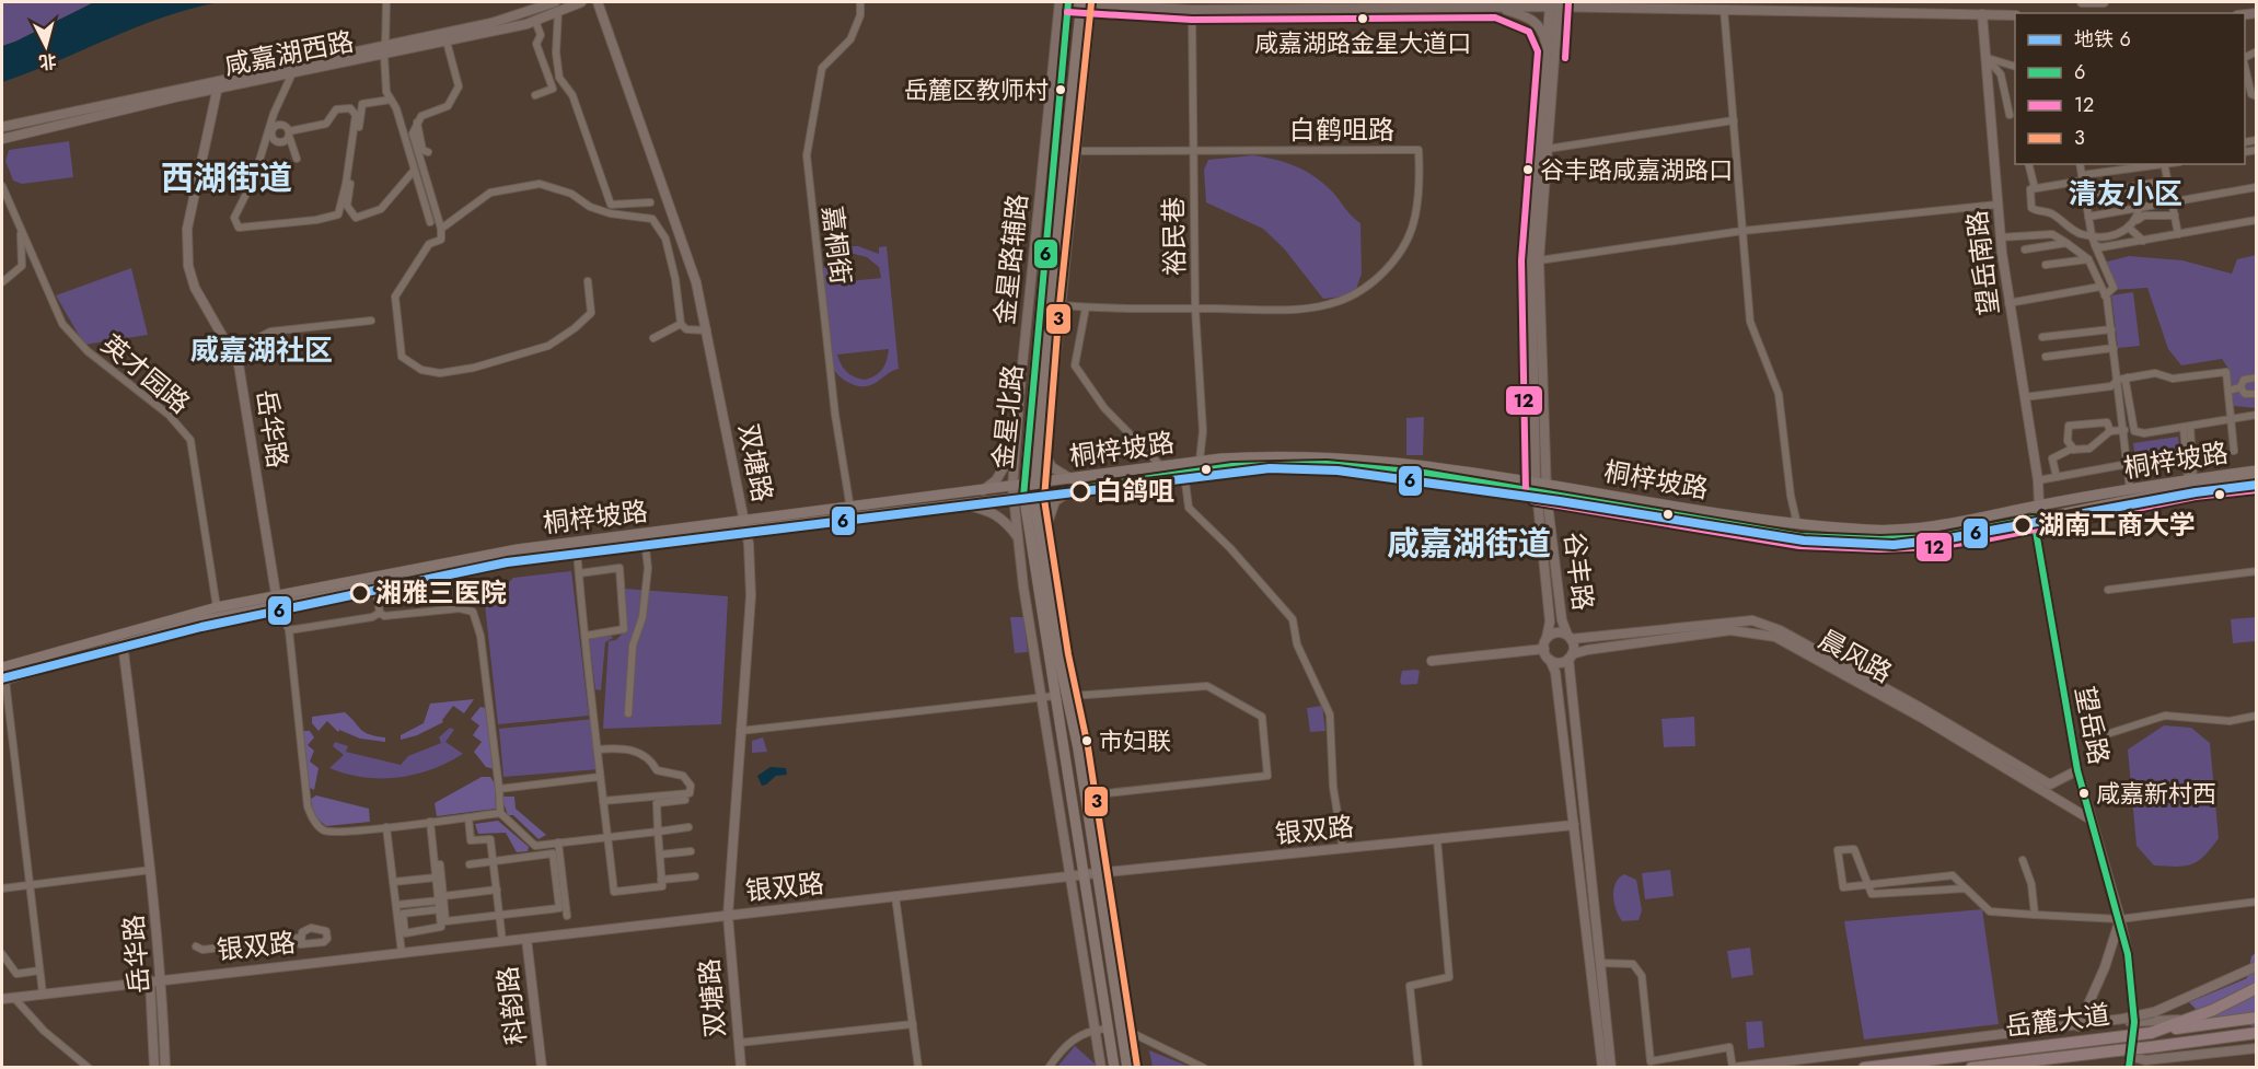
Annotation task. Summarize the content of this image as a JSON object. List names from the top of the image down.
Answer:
{
  "streets": {
    "highway": ["岳麓大道"],
    "main road": ["金星北路", "桐梓坡路"],
    "street": [
      "咸嘉湖西路",
      "白鹤咀路",
      "裕民巷",
      "嘉桐街",
      "金星路辅路",
      "望岳南路",
      "英才园路",
      "岳华路",
      "双塘路",
      "谷丰路",
      "晨风路",
      "望岳路",
      "银双路",
      "科韵路"
    ]
  },
  "crossings": [
    ["咸嘉湖西路", "岳华路"],
    ["白鹤咀路", "裕民巷"],
    ["白鹤咀路", "金星路辅路"],
    ["白鹤咀路", "金星北路"],
    ["裕民巷", "桐梓坡路"],
    ["嘉桐街", "桐梓坡路"],
    ["金星路辅路", "金星北路"],
    ["金星路辅路", "桐梓坡路"],
    ["金星路辅路", "银双路"],
    ["望岳南路", "桐梓坡路"],
    ["英才园路", "桐梓坡路"],
    ["金星北路", "桐梓坡路"],
    ["金星北路", "银双路"],
    ["岳华路", "桐梓坡路"],
    ["岳华路", "银双路"],
    ["桐梓坡路", "双塘路"],
    ["桐梓坡路", "谷丰路"],
    ["桐梓坡路", "望岳路"],
    ["双塘路", "银双路"],
    ["谷丰路", "晨风路"],
    ["晨风路", "望岳路"],
    ["银双路", "科韵路"]
  ],
  "districts": [
    "西湖街道",
    "清友小区",
    "威嘉湖社区",
    "咸嘉湖街道"
  ],
  "places": [
    "咸嘉湖路金星大道口",
    "岳麓区教师村",
    "谷丰路咸嘉湖路口",
    "白鸽咀",
    "湖南工商大学",
    "湘雅三医院",
    "市妇联",
    "咸嘉新村西"
  ],
  "lines": [
    "transit line 6",
    "transit line 12",
    "transit line 3",
    "metro line 6"
  ],
  "legend": [
    "地铁 6",
    "6",
    "12",
    "3"
  ],
  "north": "bottom"
}
